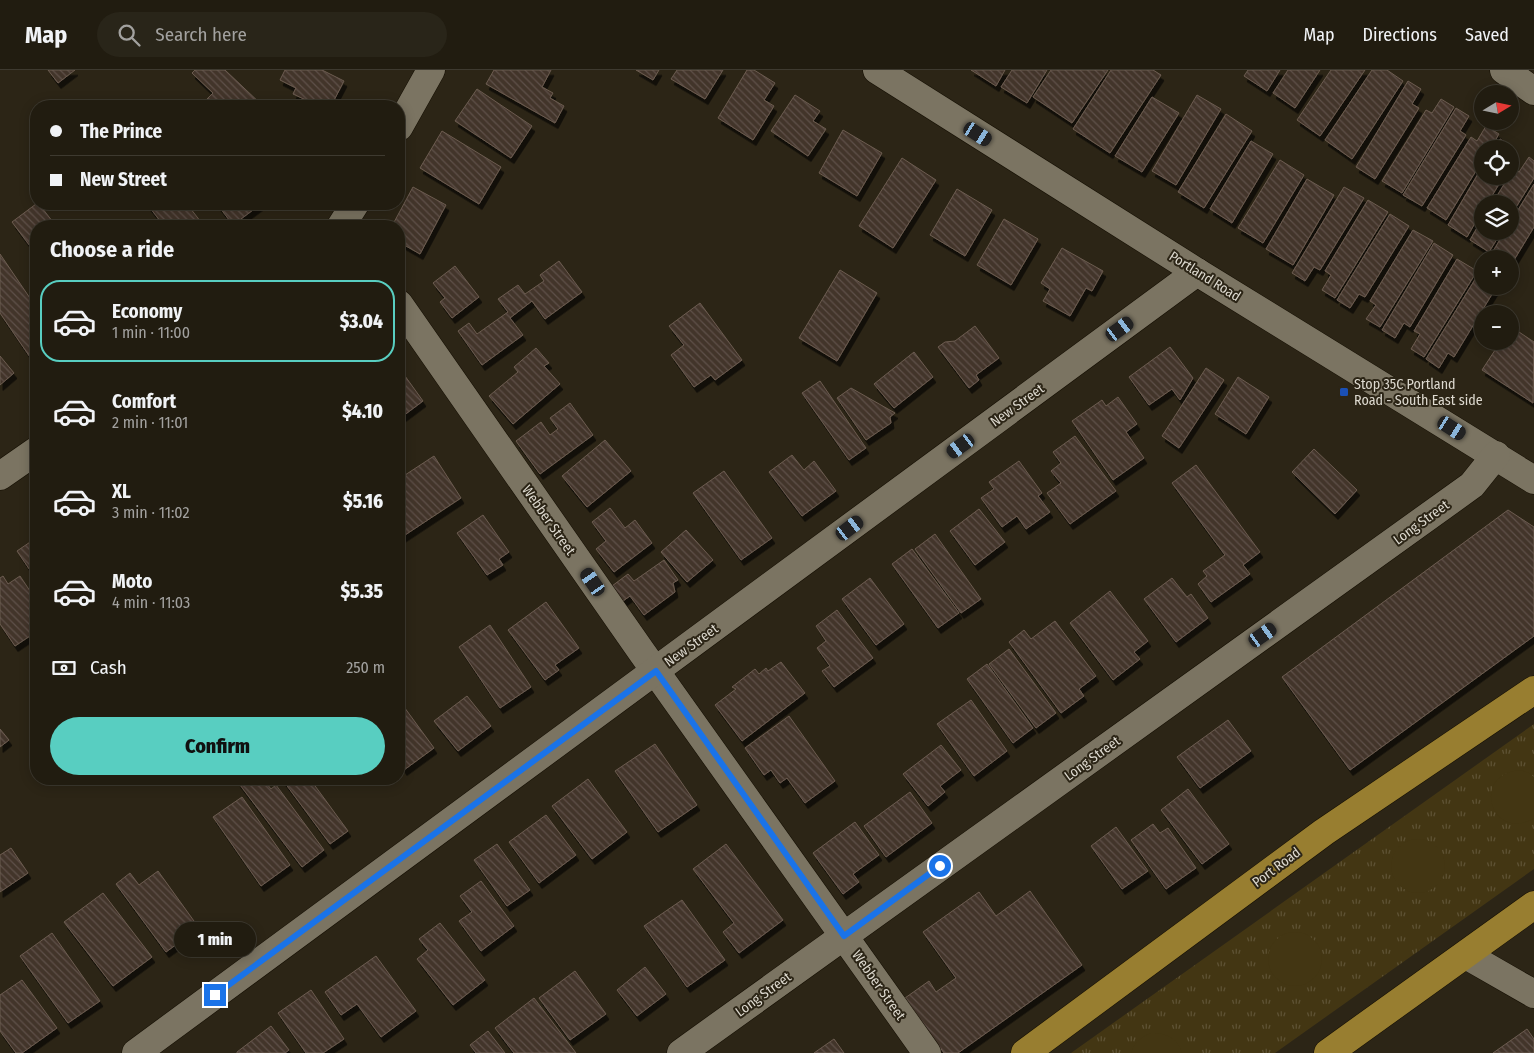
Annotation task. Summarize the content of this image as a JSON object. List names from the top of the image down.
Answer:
{
  "streets": {
    "highway": ["Port Road"],
    "street": [
      "Portland Road",
      "New Street",
      "Webber Street",
      "Long Street"
    ]
  },
  "crossings": [
    ["Portland Road", "New Street"],
    ["Portland Road", "Long Street"],
    ["New Street", "Webber Street"],
    ["Webber Street", "Long Street"]
  ],
  "places": {
    "transit": ["Stop 35C Portland Road - South East side"]
  },
  "north": "right",
  "page": {
    "header": "Map",
    "search": "Search here",
    "nav": ["Map", "Directions", "Saved"],
    "map_buttons": ["+", "−"],
    "banner": ["The Prince", "New Street"],
    "heading": "Choose a ride",
    "list": [
      {
        "name": "Economy",
        "note": "1 min · 11:00",
        "value": "$3.04"
      },
      {
        "name": "Comfort",
        "note": "2 min · 11:01",
        "value": "$4.10"
      },
      {
        "name": "XL",
        "note": "3 min · 11:02",
        "value": "$5.16"
      },
      {
        "name": "Moto",
        "note": "4 min · 11:03",
        "value": "$5.35"
      }
    ],
    "pay": ["Cash", "250 m"],
    "buttons": "Confirm",
    "bubble": "1 min"
  }
}
